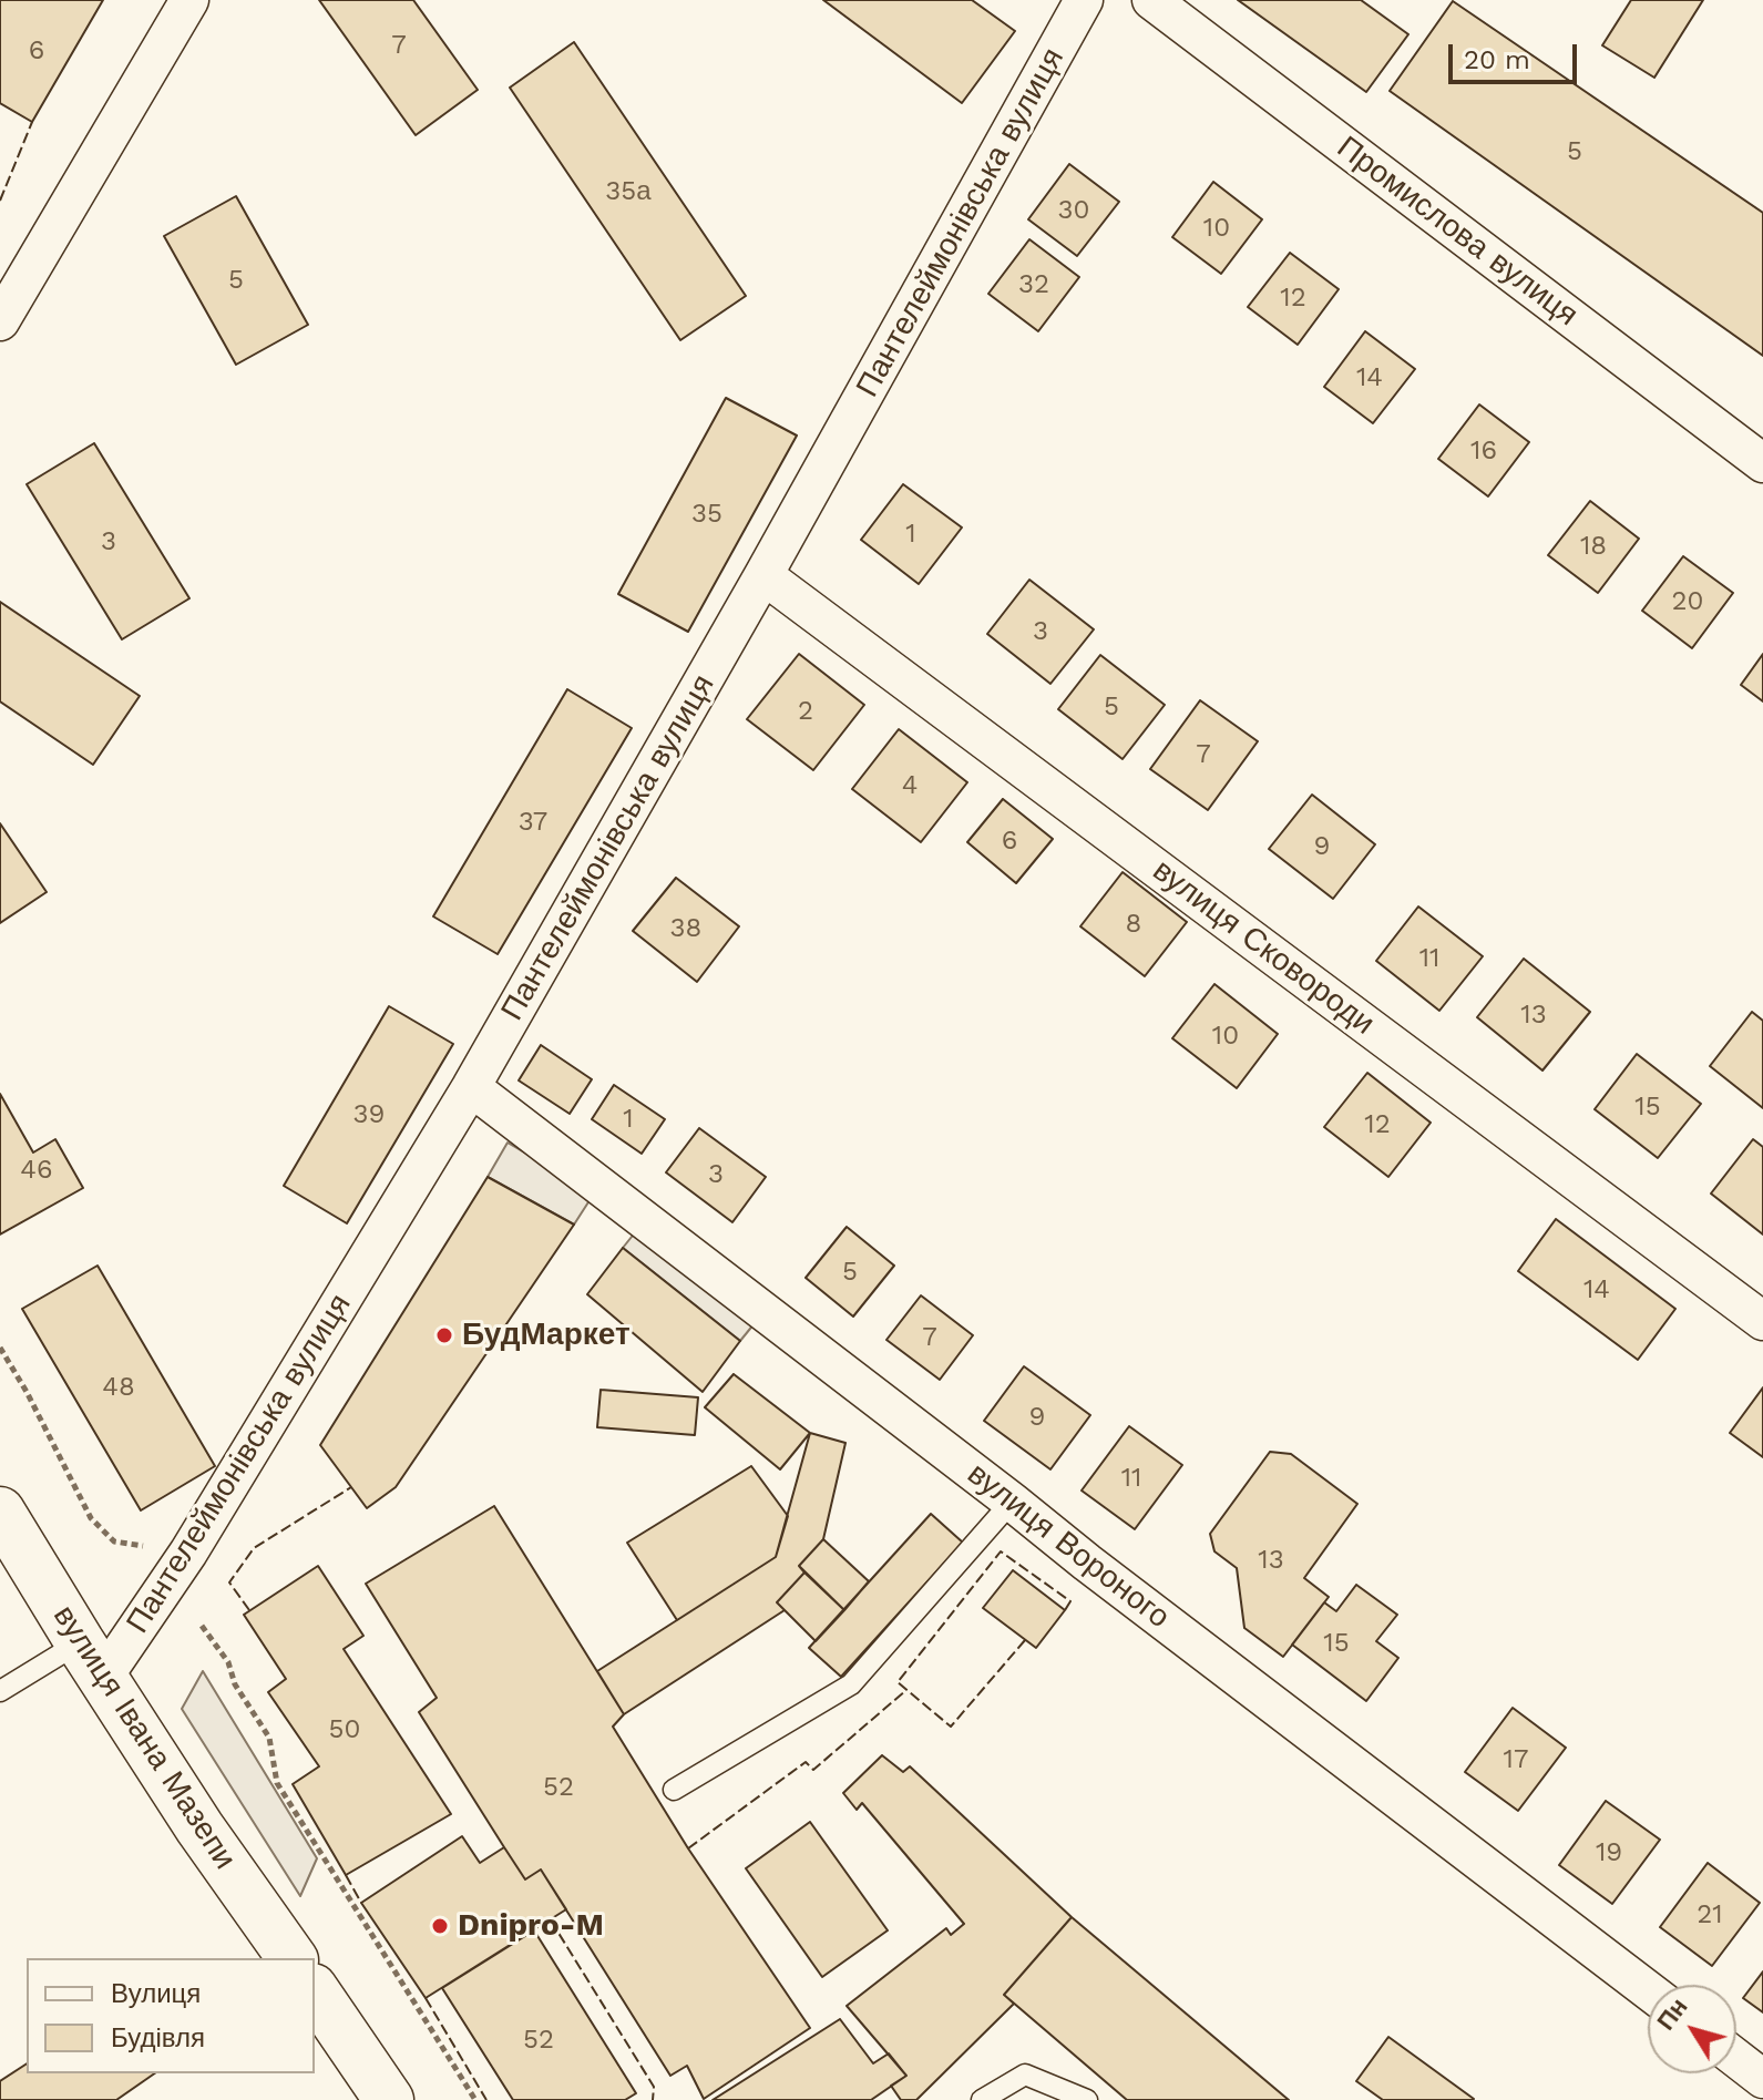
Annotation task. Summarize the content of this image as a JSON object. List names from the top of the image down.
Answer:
{
  "streets": {
    "main road": ["вулиця Івана Мазепи"],
    "street": [
      "Пантелеймонівська вулиця",
      "Промислова вулиця",
      "вулиця Сковороди",
      "вулиця Вороного"
    ]
  },
  "crossings": [
    ["Пантелеймонівська вулиця", "вулиця Сковороди"],
    ["Пантелеймонівська вулиця", "вулиця Вороного"],
    ["Пантелеймонівська вулиця", "вулиця Івана Мазепи"]
  ],
  "places": ["БудМаркет", "Dnipro-M"],
  "house_numbers": [
    "7",
    "6",
    "5",
    "35а",
    "30",
    "10",
    "5",
    "32",
    "12",
    "14",
    "16",
    "35",
    "1",
    "3",
    "18",
    "20",
    "3",
    "5",
    "2",
    "7",
    "4",
    "37",
    "6",
    "9",
    "8",
    "38",
    "11",
    "13",
    "10",
    "15",
    "39",
    "1",
    "12",
    "46",
    "3",
    "5",
    "14",
    "7",
    "48",
    "9",
    "11",
    "13",
    "15",
    "50",
    "17",
    "52",
    "19",
    "21",
    "52"
  ],
  "legend": ["Вулиця", "Будівля"],
  "scale_bar": "20 m",
  "north": "top left"
}
